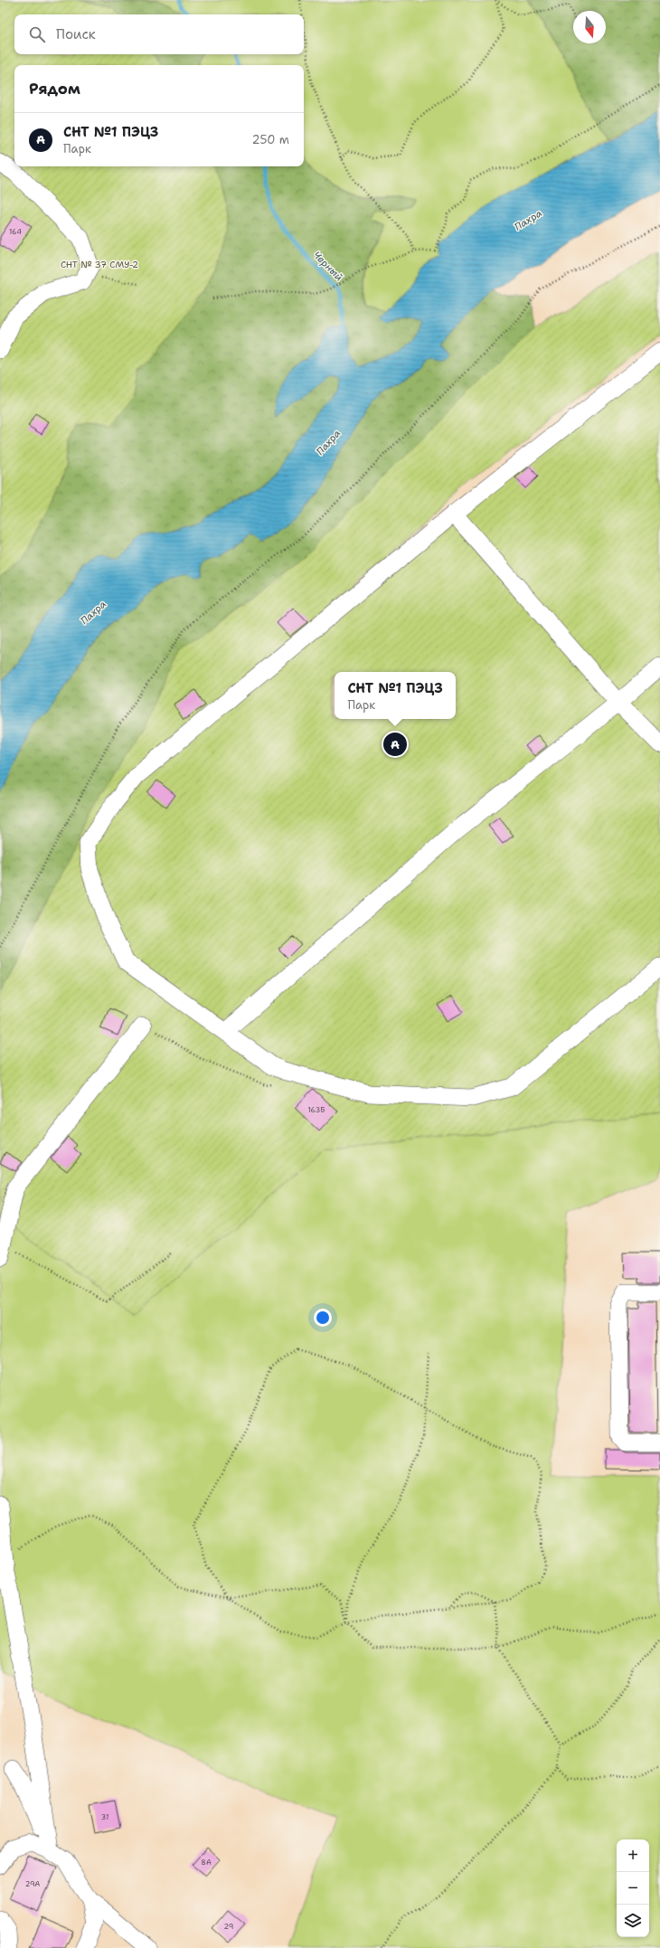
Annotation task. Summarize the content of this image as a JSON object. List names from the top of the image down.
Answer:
{
  "water": ["Пахра", "Черный"],
  "parks": ["СНТ № 37 СМУ-2"],
  "house_numbers": [
    "164",
    "163Б",
    "31",
    "8А",
    "29А",
    "29"
  ],
  "north": "bottom",
  "page": {
    "search": "Поиск",
    "heading": "Рядом",
    "list": [
      {
        "mark": "A",
        "name": "СНТ №1 ПЭЦЗ",
        "note": "Парк",
        "value": "250 m"
      }
    ],
    "popup": ["СНТ №1 ПЭЦЗ", "Парк"],
    "pins": "A",
    "map_buttons": ["+", "−"]
  }
}
